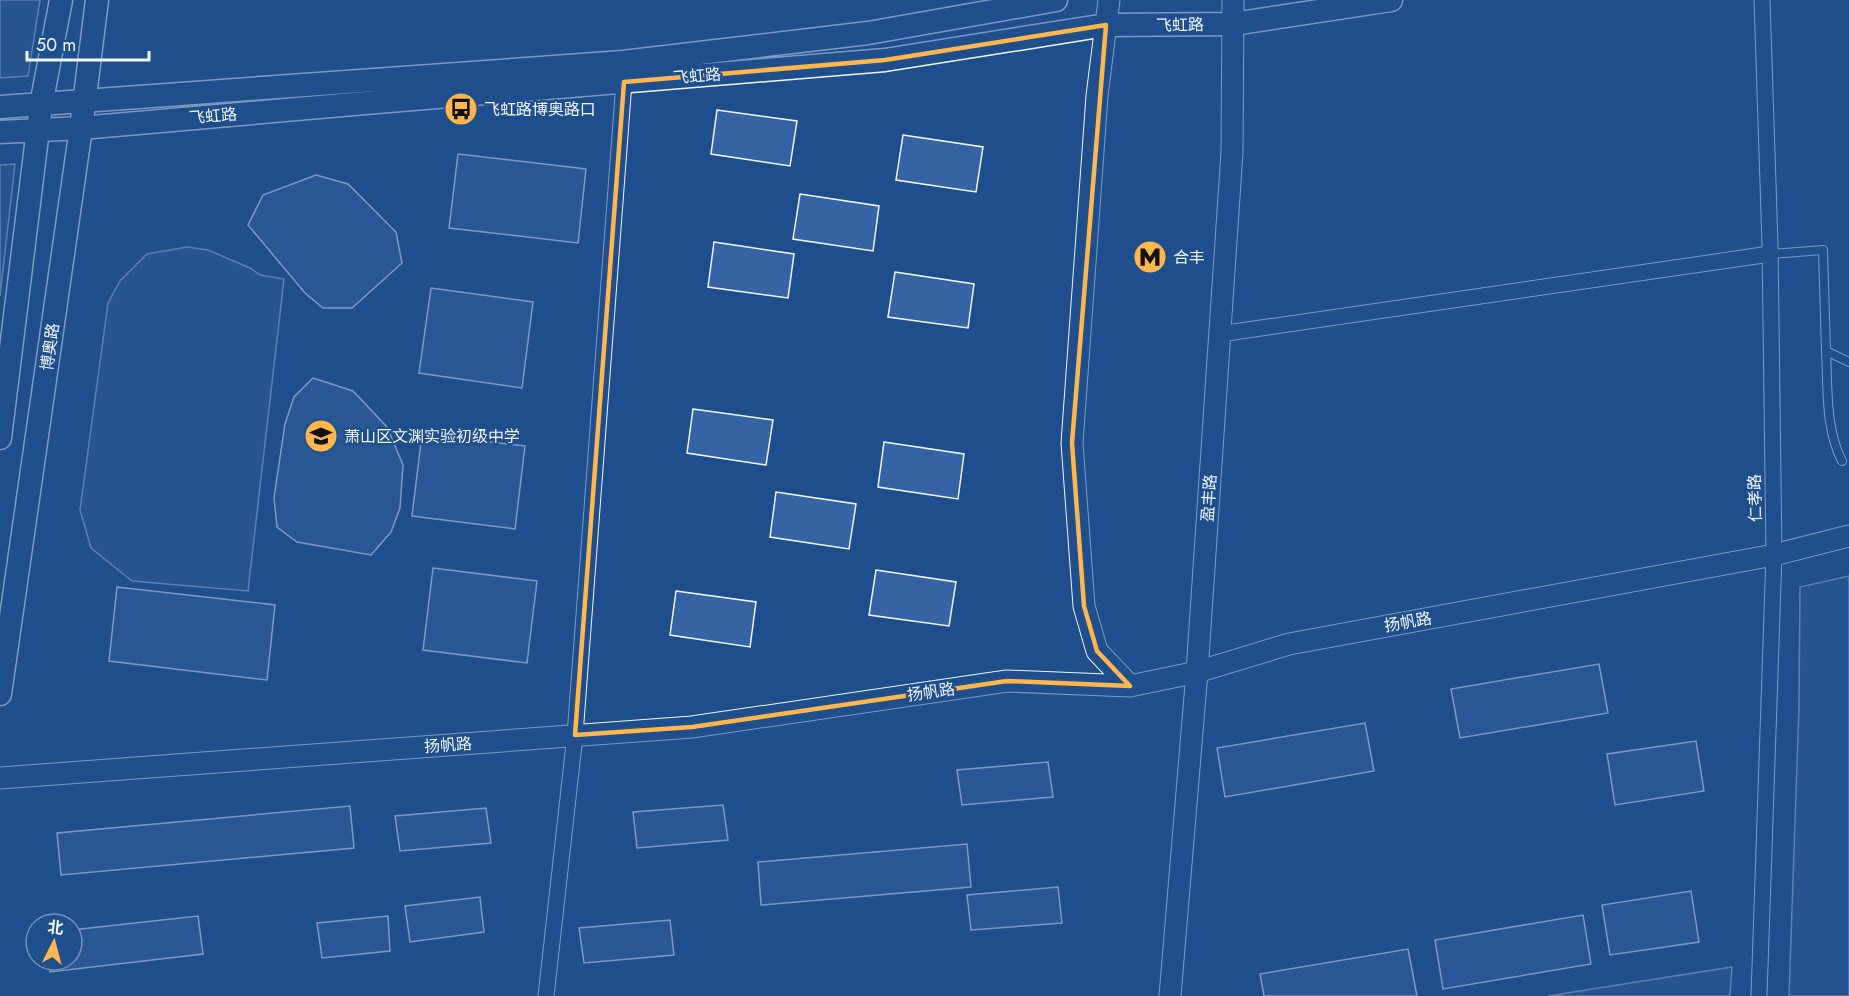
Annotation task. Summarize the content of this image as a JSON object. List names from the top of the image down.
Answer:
{
  "streets": {
    "main road": ["飞虹路", "博奥路"],
    "street": ["盈丰路", "仁孝路", "扬帆路"]
  },
  "crossings": [
    ["飞虹路", "博奥路"],
    ["飞虹路", "盈丰路"],
    ["盈丰路", "扬帆路"],
    ["仁孝路", "扬帆路"]
  ],
  "places": {
    "bus stop": ["飞虹路博奥路口"],
    "metro station": ["合丰"],
    "school or university": ["萧山区文渊实验初级中学"]
  },
  "scale_bar": "50 m",
  "north": "top"
}
